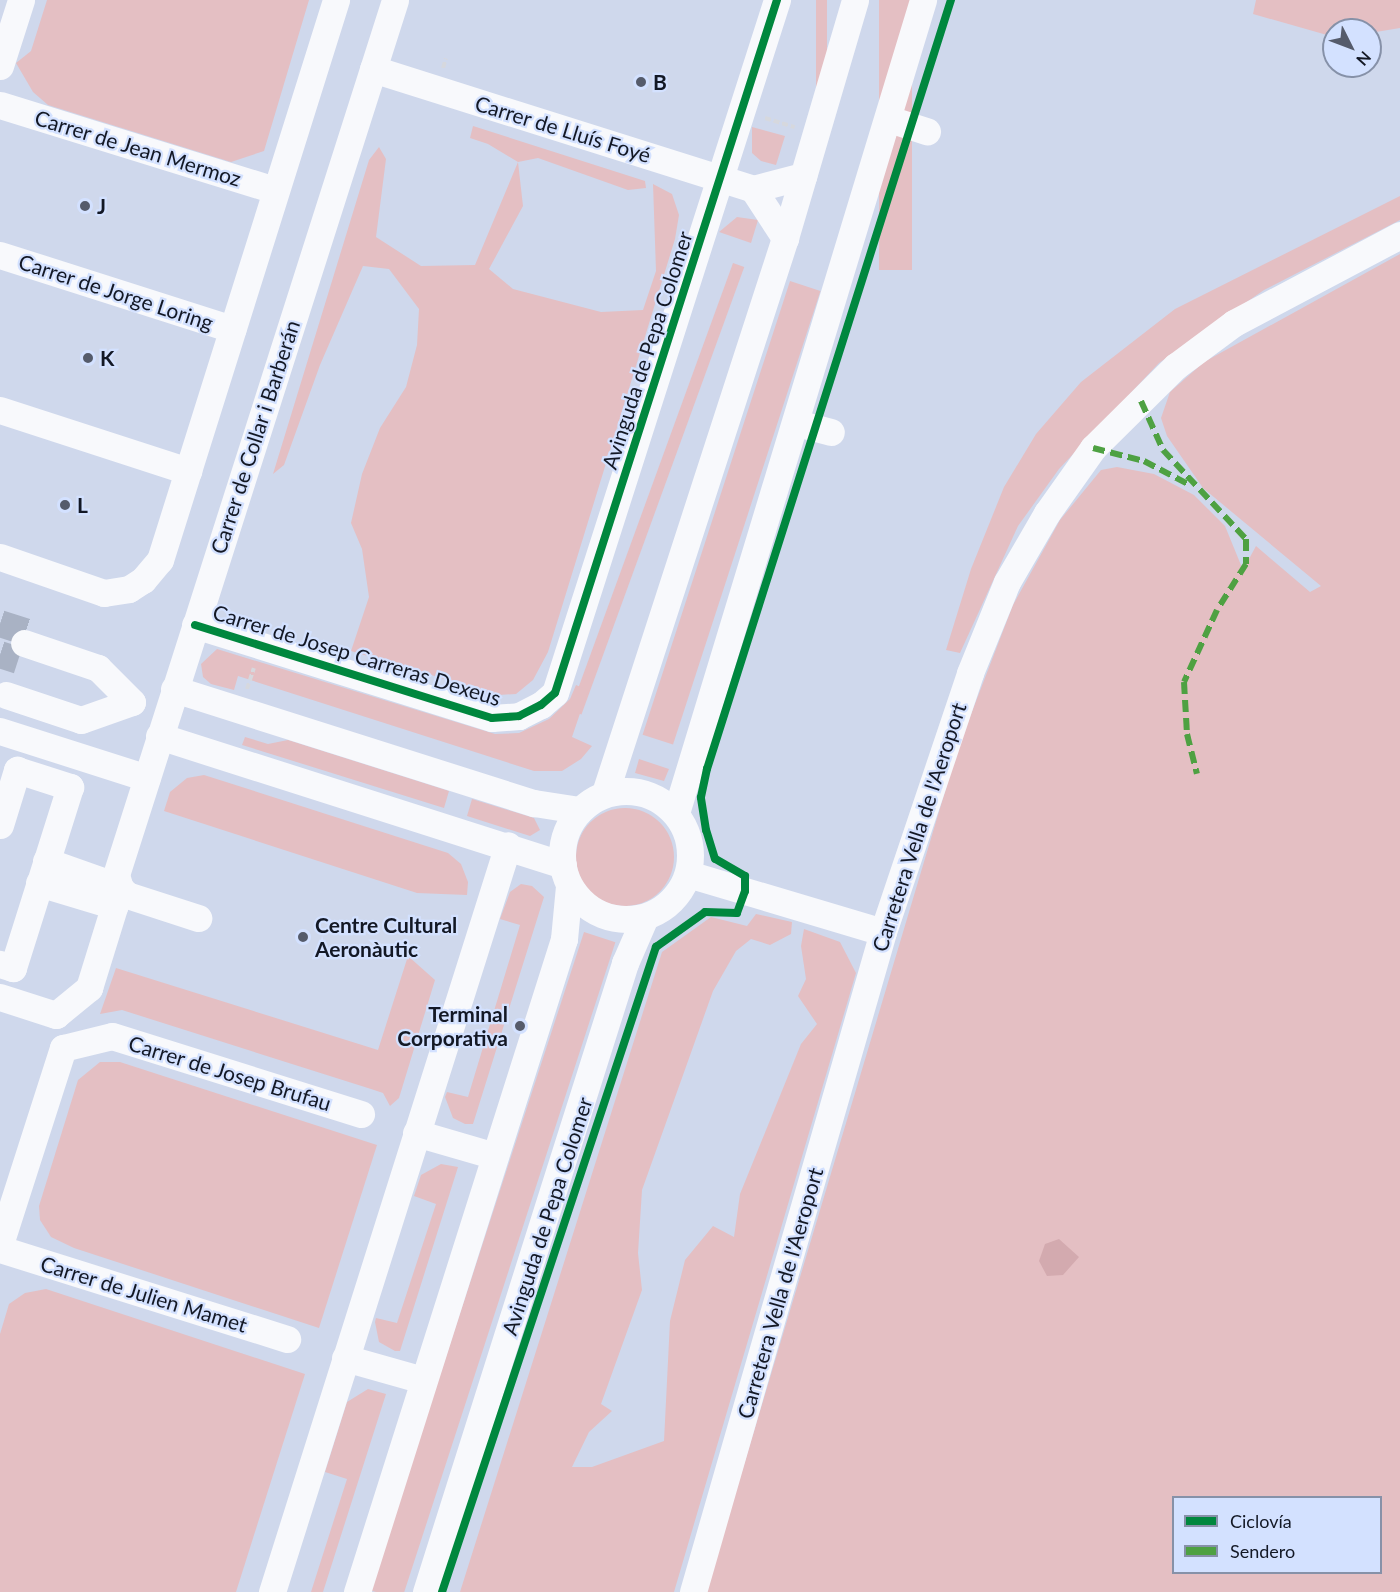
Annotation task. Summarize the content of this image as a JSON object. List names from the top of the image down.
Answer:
{
  "streets": {
    "street": [
      "Carrer de Lluís Foyé",
      "Carrer de Jean Mermoz",
      "Carrer de Jorge Loring",
      "Avinguda de Pepa Colomer",
      "Carrer de Collar i Barberán",
      "Carrer de Josep Carreras Dexeus",
      "Carretera Vella de l'Aeroport",
      "Carrer de Josep Brufau",
      "Carrer de Julien Mamet"
    ]
  },
  "crossings": [
    ["Carrer de Lluís Foyé", "Avinguda de Pepa Colomer"],
    ["Carrer de Lluís Foyé", "Carrer de Collar i Barberán"],
    ["Avinguda de Pepa Colomer", "Carrer de Josep Carreras Dexeus"],
    ["Carrer de Collar i Barberán", "Carrer de Josep Carreras Dexeus"]
  ],
  "places": [
    "B",
    "J",
    "K",
    "L",
    "Centre Cultural Aeronàutic",
    "Terminal Corporativa"
  ],
  "legend": ["Ciclovía", "Sendero"],
  "north": "bottom right"
}
